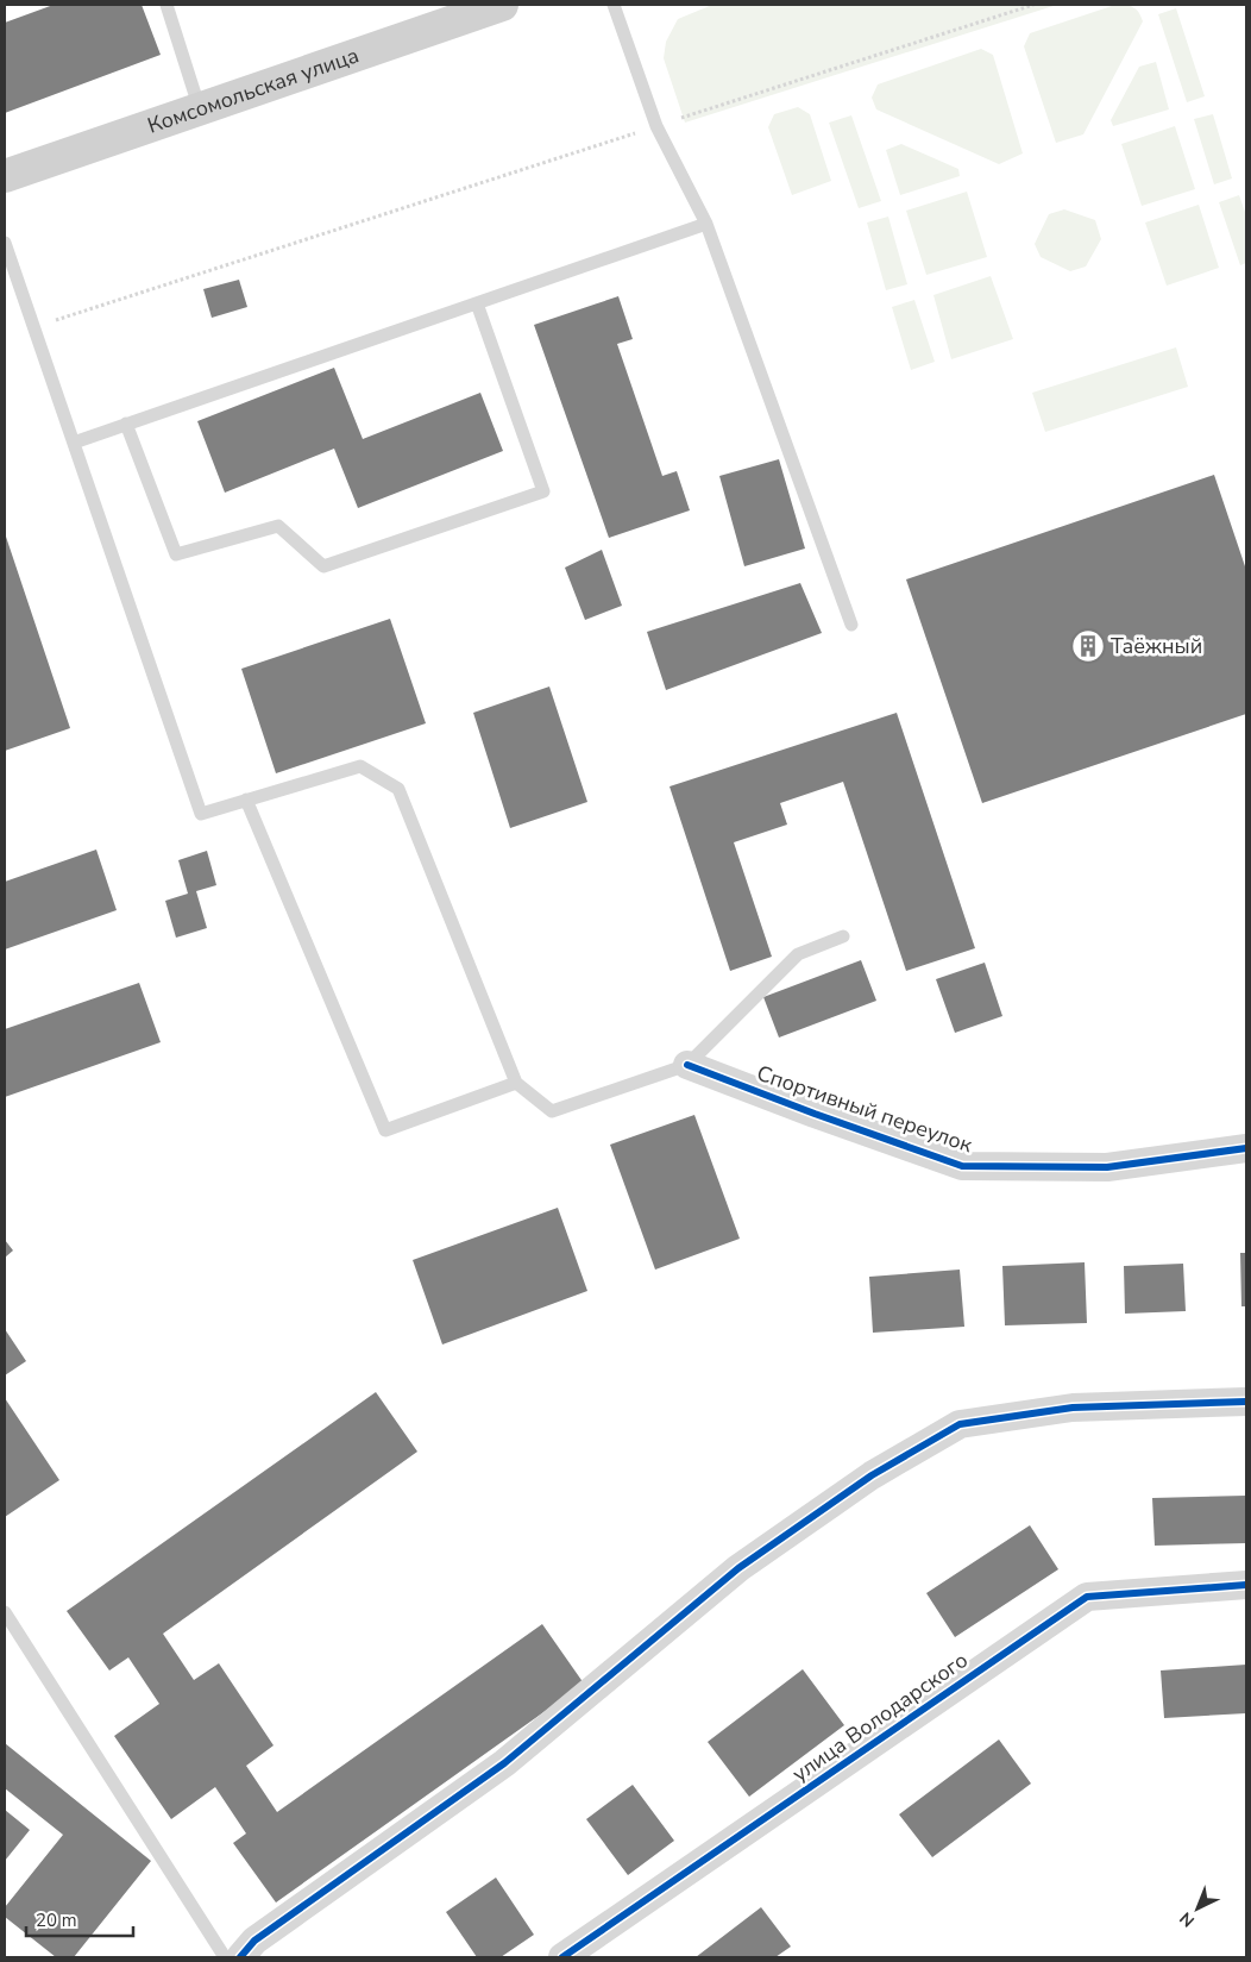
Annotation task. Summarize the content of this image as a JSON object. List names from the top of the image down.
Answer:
{
  "streets": {
    "main road": ["Комсомольская улица"],
    "street": ["Спортивный переулок", "улица Володарского"]
  },
  "places": {
    "building": ["Таёжный"]
  },
  "scale_bar": "20 m",
  "north": "bottom left"
}
